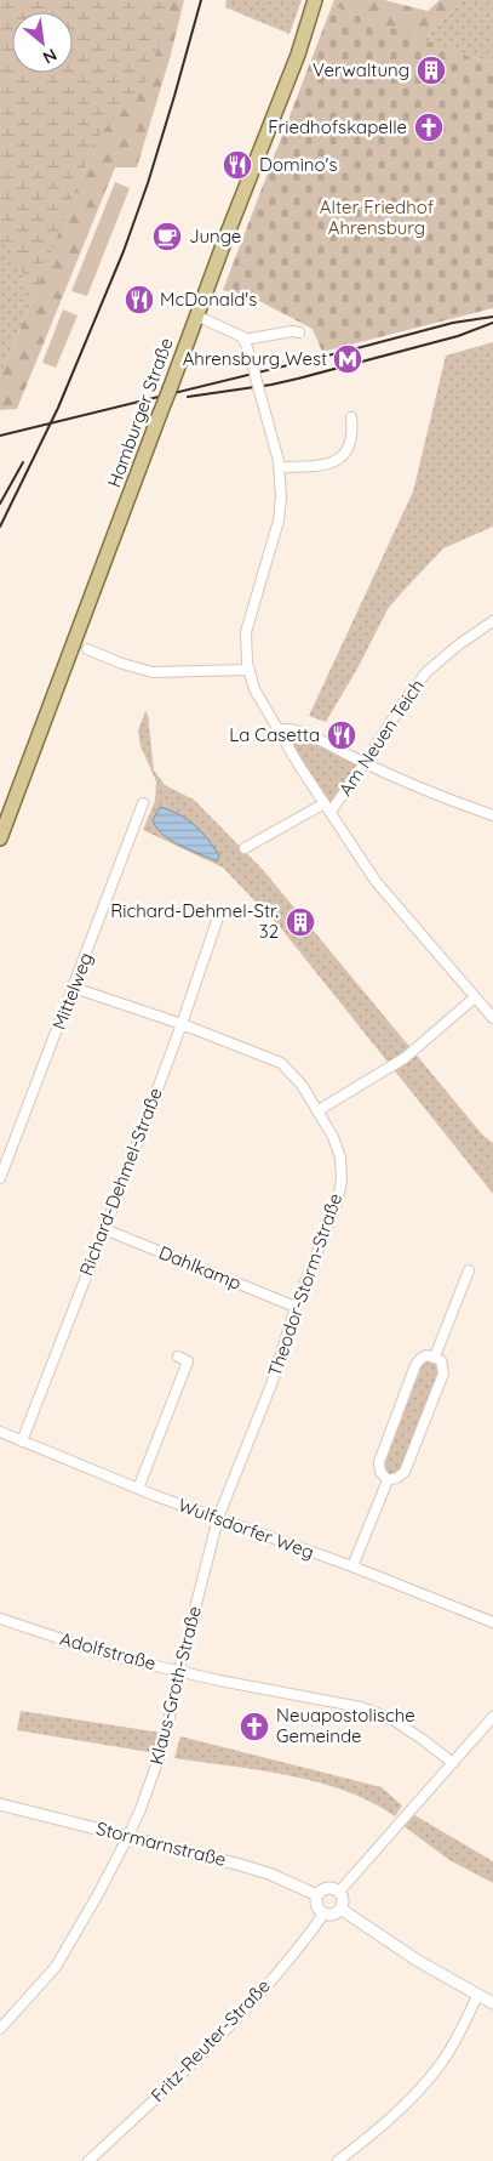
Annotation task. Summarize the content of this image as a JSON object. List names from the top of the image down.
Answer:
{
  "streets": {
    "main road": ["Hamburger Straße"],
    "street": [
      "Am Neuen Teich",
      "Mittelweg",
      "Richard-Dehmel-Straße",
      "Dahlkamp",
      "Theodor-Storm-Straße",
      "Wulfsdorfer Weg",
      "Adolfstraße",
      "Klaus-Groth-Straße",
      "Stormarnstraße",
      "Fritz-Reuter-Straße"
    ]
  },
  "crossings": [
    ["Mittelweg", "Theodor-Storm-Straße"],
    ["Richard-Dehmel-Straße", "Dahlkamp"],
    ["Richard-Dehmel-Straße", "Theodor-Storm-Straße"],
    ["Richard-Dehmel-Straße", "Wulfsdorfer Weg"],
    ["Dahlkamp", "Theodor-Storm-Straße"],
    ["Theodor-Storm-Straße", "Wulfsdorfer Weg"],
    ["Theodor-Storm-Straße", "Klaus-Groth-Straße"],
    ["Wulfsdorfer Weg", "Klaus-Groth-Straße"],
    ["Adolfstraße", "Klaus-Groth-Straße"],
    ["Klaus-Groth-Straße", "Stormarnstraße"],
    ["Stormarnstraße", "Fritz-Reuter-Straße"]
  ],
  "parks": ["Alter Friedhof Ahrensburg"],
  "places": {
    "building": ["Verwaltung", "Richard-Dehmel-Str. 32"],
    "church": ["Friedhofskapelle", "Neuapostolische Gemeinde"],
    "restaurant": ["Domino's", "McDonald's", "La Casetta"],
    "cafe": ["Junge"],
    "metro station": ["Ahrensburg West"]
  },
  "north": "bottom right"
}
